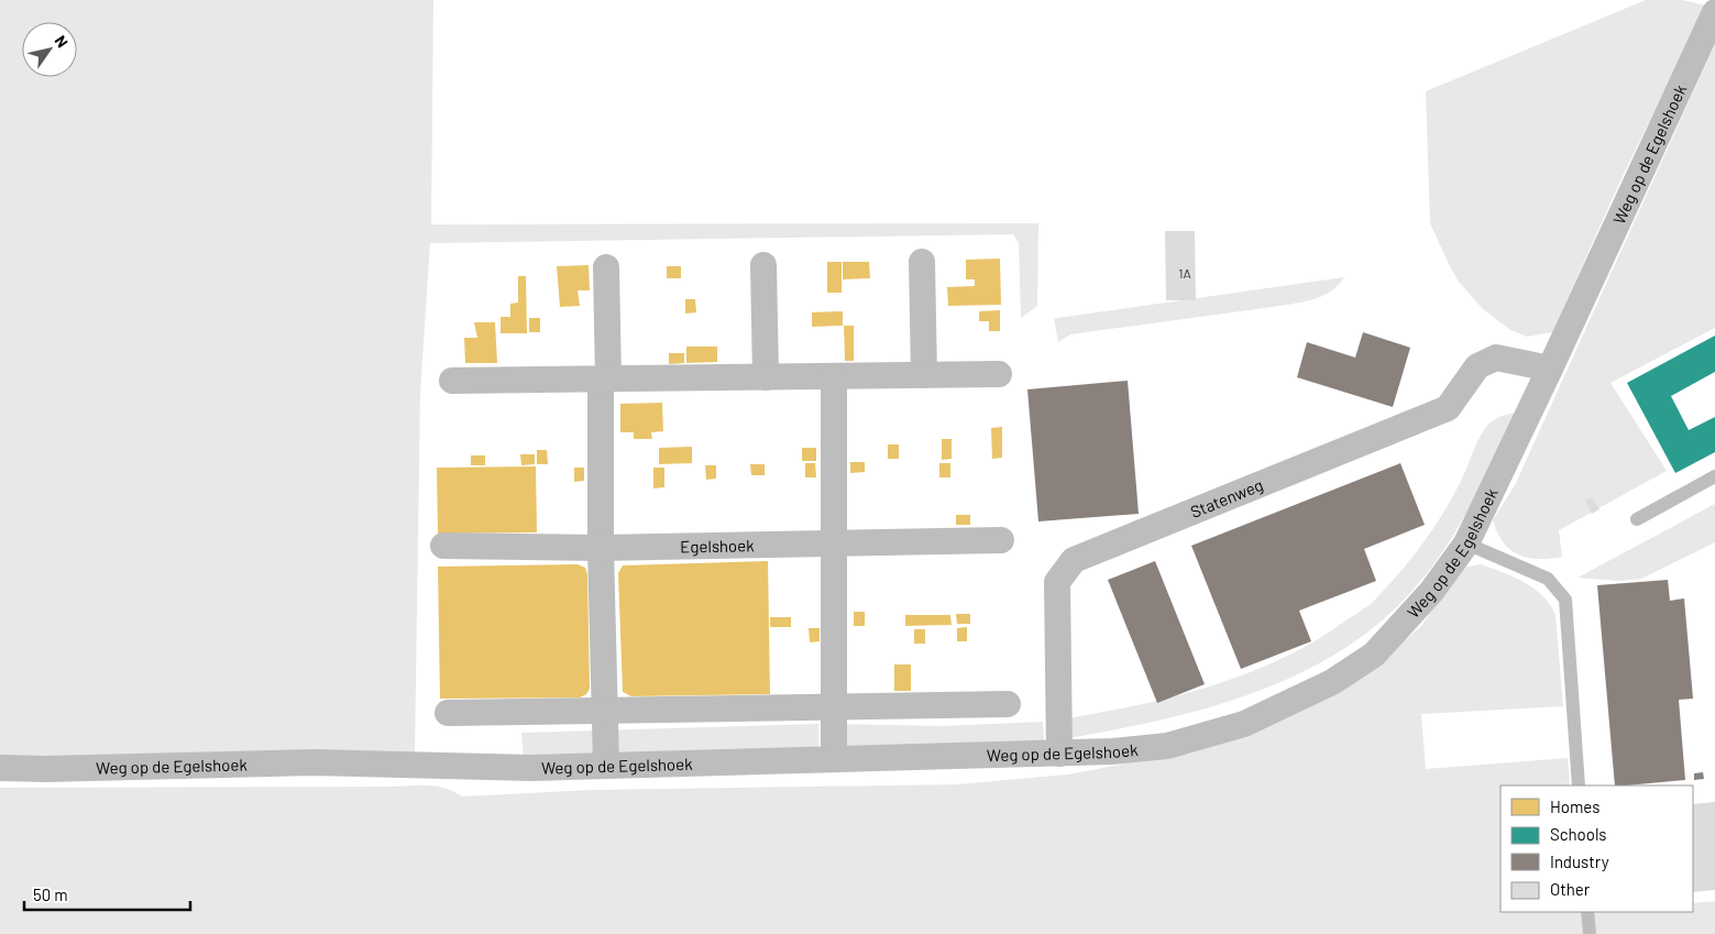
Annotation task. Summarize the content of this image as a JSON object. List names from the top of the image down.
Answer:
{
  "streets": {
    "street": ["Weg op de Egelshoek", "Statenweg", "Egelshoek"]
  },
  "crossings": [
    ["Weg op de Egelshoek", "Statenweg"]
  ],
  "house_numbers": ["1A"],
  "legend": [
    "Homes",
    "Schools",
    "Industry",
    "Other"
  ],
  "scale_bar": "50 m",
  "north": "top right"
}
